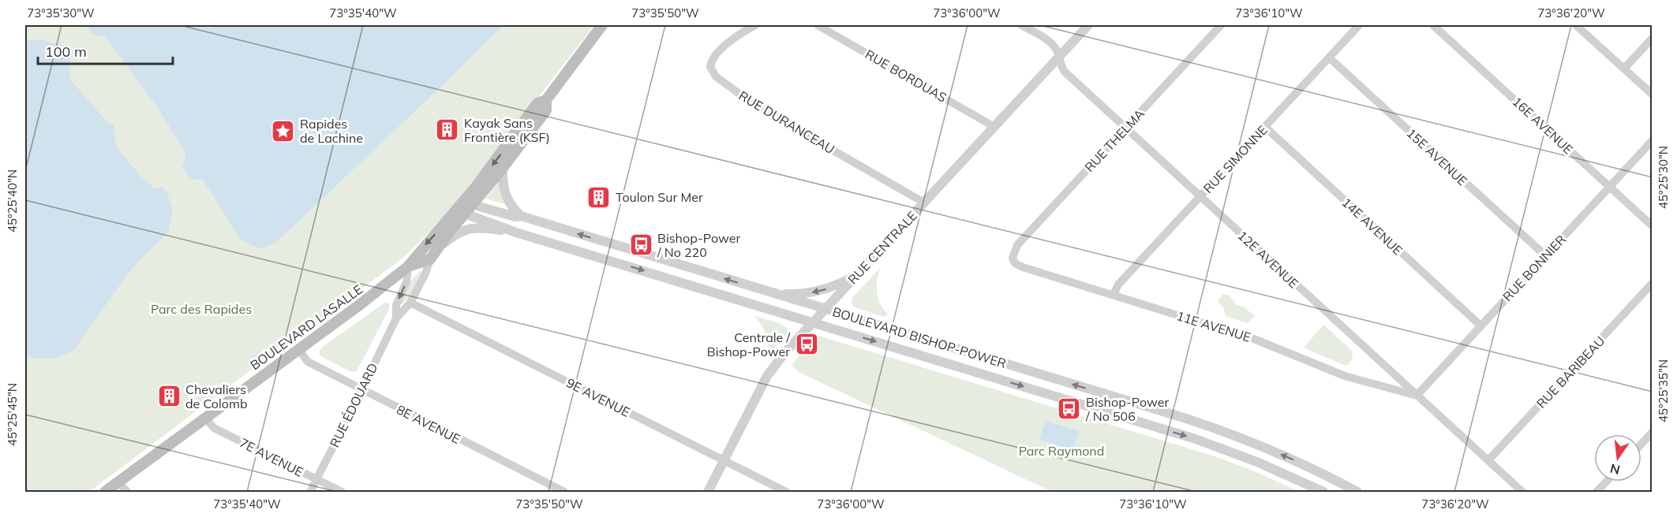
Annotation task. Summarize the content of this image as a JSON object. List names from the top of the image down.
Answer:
{
  "streets": {
    "main road": ["BOULEVARD LASALLE"],
    "street": [
      "RUE BORDUAS",
      "RUE DURANCEAU",
      "16E AVENUE",
      "RUE THELMA",
      "15E AVENUE",
      "RUE SIMONNE",
      "14E AVENUE",
      "RUE CENTRALE",
      "12E AVENUE",
      "RUE BONNIER",
      "11E AVENUE",
      "BOULEVARD BISHOP-POWER",
      "RUE BARIBEAU",
      "9E AVENUE",
      "RUE ÉDOUARD",
      "8E AVENUE",
      "7E AVENUE"
    ]
  },
  "crossings": [
    ["RUE BORDUAS", "RUE CENTRALE"],
    ["RUE DURANCEAU", "RUE CENTRALE"],
    ["16E AVENUE", "RUE BONNIER"],
    ["RUE THELMA", "12E AVENUE"],
    ["RUE THELMA", "11E AVENUE"],
    ["15E AVENUE", "RUE SIMONNE"],
    ["15E AVENUE", "RUE BONNIER"],
    ["RUE SIMONNE", "14E AVENUE"],
    ["RUE SIMONNE", "12E AVENUE"],
    ["RUE SIMONNE", "11E AVENUE"],
    ["14E AVENUE", "RUE BONNIER"],
    ["RUE CENTRALE", "12E AVENUE"],
    ["RUE CENTRALE", "BOULEVARD BISHOP-POWER"],
    ["RUE CENTRALE", "9E AVENUE"],
    ["12E AVENUE", "RUE BONNIER"],
    ["12E AVENUE", "11E AVENUE"],
    ["12E AVENUE", "RUE BARIBEAU"],
    ["RUE BONNIER", "11E AVENUE"],
    ["BOULEVARD LASALLE", "BOULEVARD BISHOP-POWER"],
    ["BOULEVARD LASALLE", "RUE ÉDOUARD"],
    ["BOULEVARD LASALLE", "8E AVENUE"],
    ["BOULEVARD LASALLE", "7E AVENUE"],
    ["9E AVENUE", "RUE ÉDOUARD"],
    ["RUE ÉDOUARD", "8E AVENUE"],
    ["RUE ÉDOUARD", "7E AVENUE"]
  ],
  "parks": ["Parc des Rapides", "Parc Raymond"],
  "places": {
    "building": ["Kayak Sans Frontière (KSF)", "Toulon Sur Mer", "Chevaliers de Colomb"],
    "place": ["Rapides de Lachine"],
    "bus stop": ["Bishop-Power / No 220", "Centrale / Bishop-Power", "Bishop-Power / No 506"]
  },
  "scale_bar": "100 m",
  "north": "bottom",
  "coordinates": [
    "73°35'30\"W",
    "73°35'40\"W",
    "73°35'50\"W",
    "73°36'00\"W",
    "73°36'10\"W",
    "73°36'20\"W",
    "45°25'30\"N",
    "45°25'40\"N",
    "45°25'35\"N",
    "45°25'45\"N"
  ]
}
